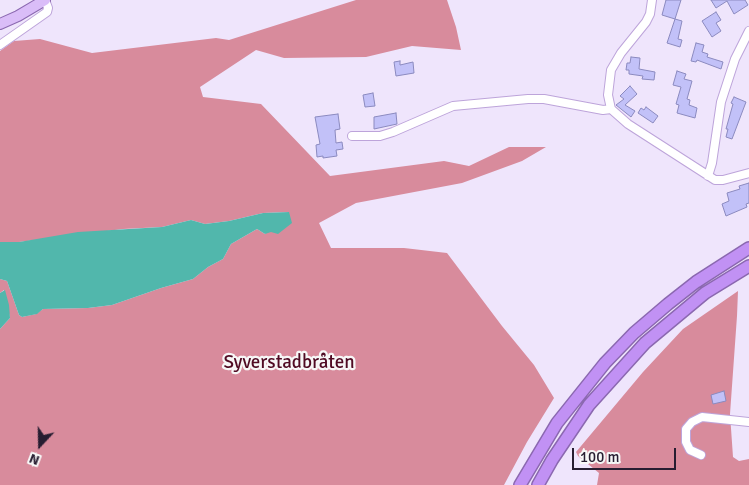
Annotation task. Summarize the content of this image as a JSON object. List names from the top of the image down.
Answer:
{
  "parks": ["Syverstadbråten"],
  "scale_bar": "100 m",
  "north": "bottom"
}
